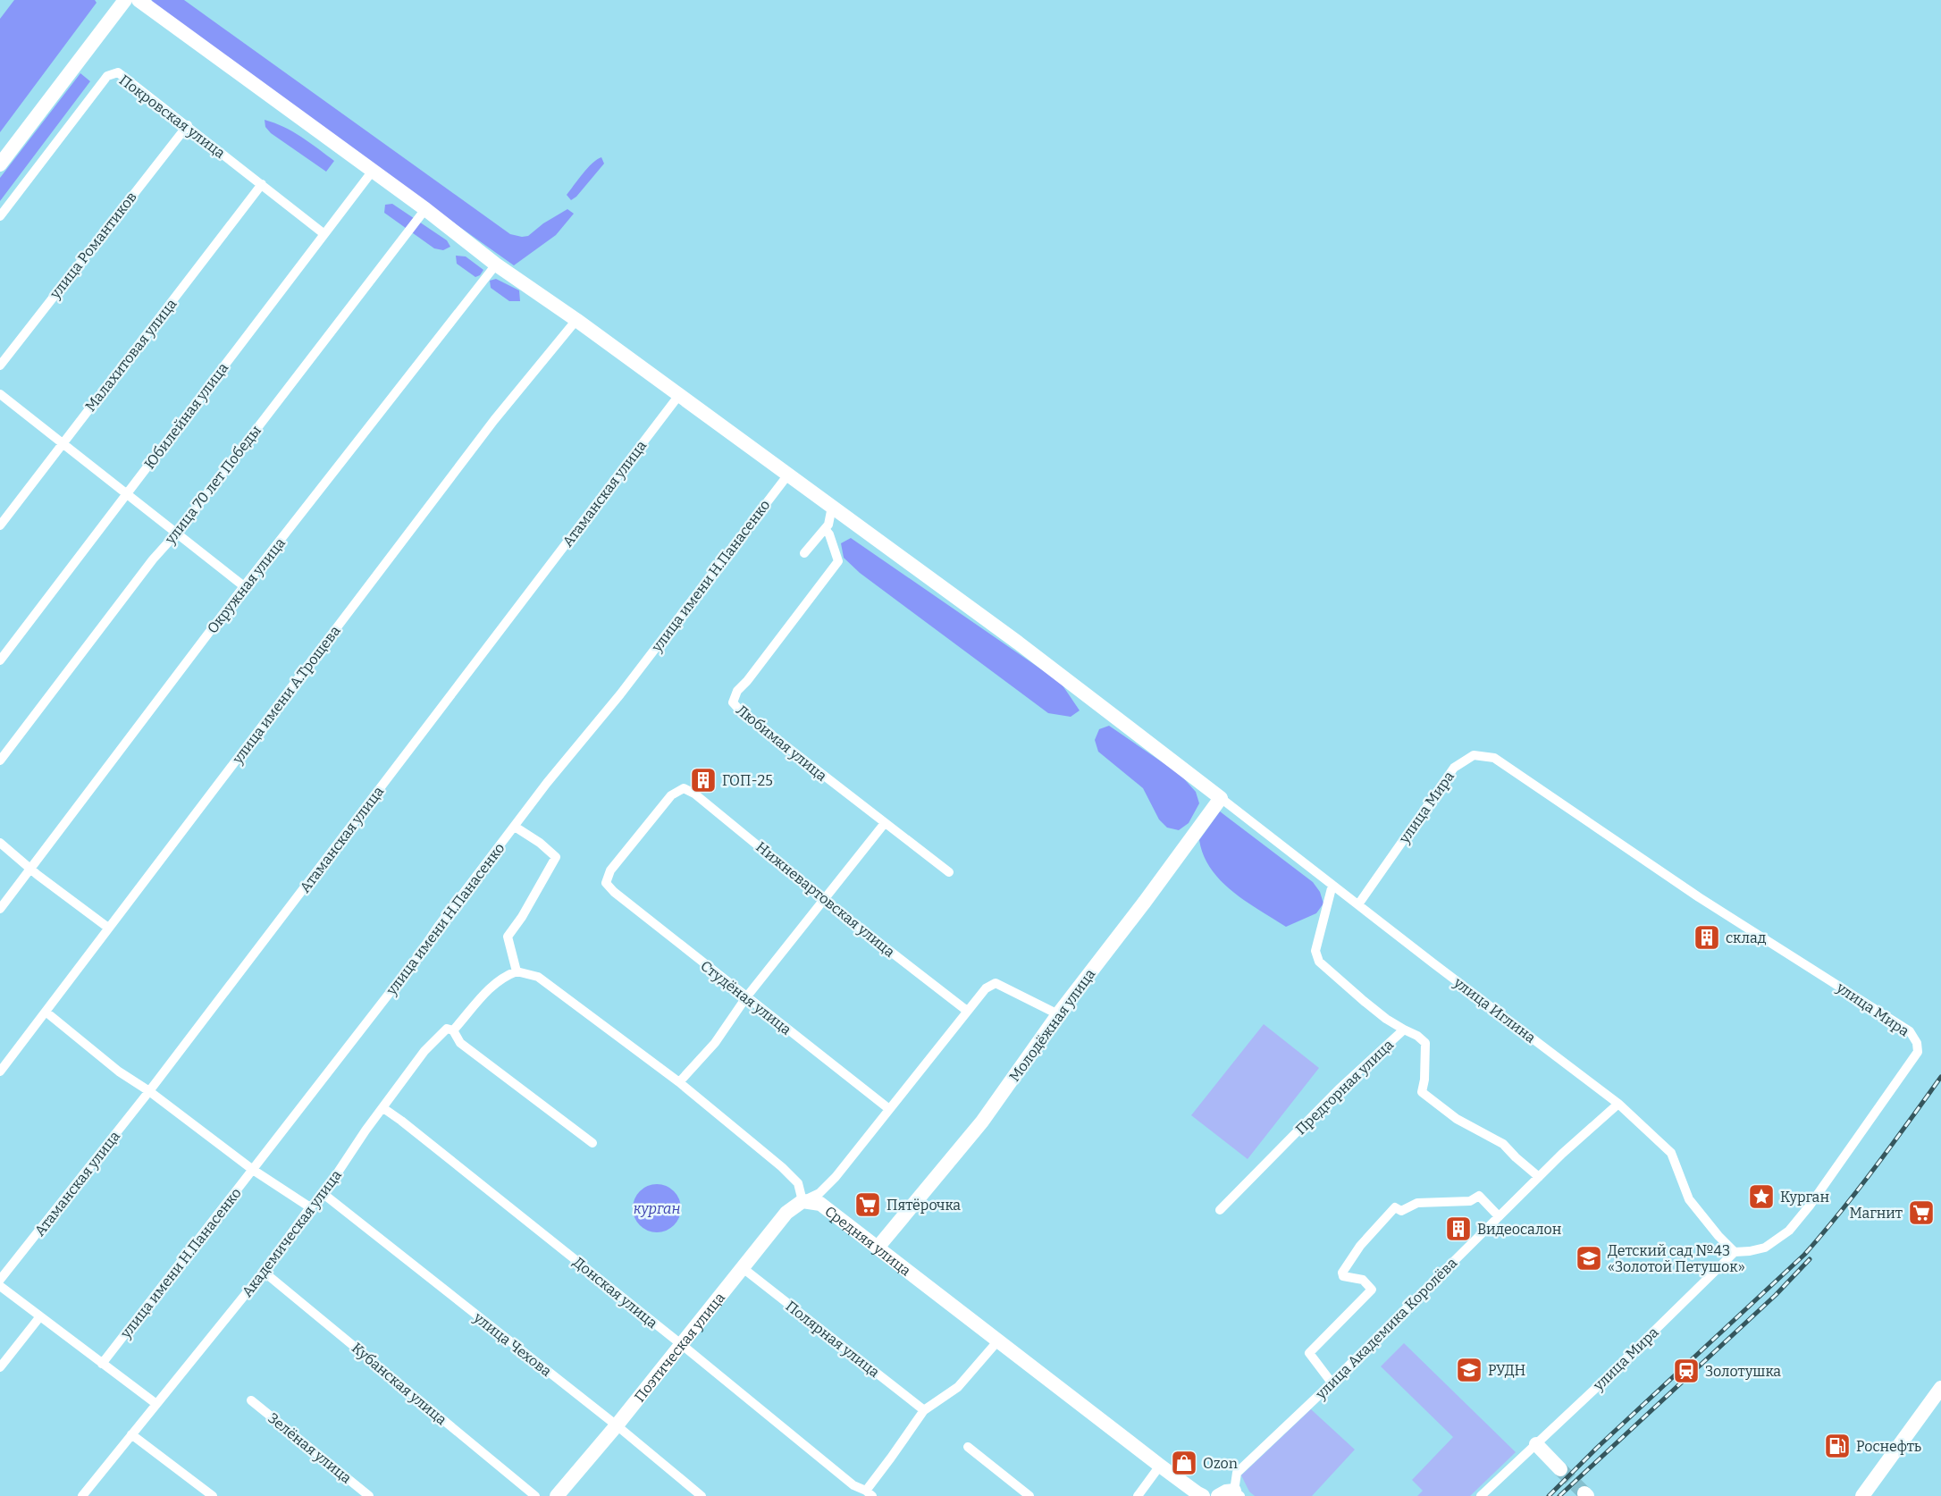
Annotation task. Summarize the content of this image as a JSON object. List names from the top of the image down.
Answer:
{
  "streets": {
    "street": [
      "Покровская улица",
      "улица Романтиков",
      "Малахитовая улица",
      "Юбилейная улица",
      "улица 70 лет Победы",
      "Атаманская улица",
      "улица имени Н.Панасенко",
      "Окружная улица",
      "улица имени А.Трощева",
      "Любимая улица",
      "улица Мира",
      "Нижневартовская улица",
      "Студёная улица",
      "улица Иглина",
      "Молодёжная улица",
      "Предгорная улица",
      "Академическая улица",
      "Средняя улица",
      "Донская улица",
      "улица Академика Королёва",
      "Полярная улица",
      "улица Чехова",
      "Поэтическая улица",
      "Кубанская улица",
      "Зелёная улица"
    ]
  },
  "crossings": [
    ["Покровская улица", "улица Романтиков"],
    ["Покровская улица", "Малахитовая улица"],
    ["Покровская улица", "Юбилейная улица"],
    ["улица Мира", "улица Иглина"],
    ["Нижневартовская улица", "Студёная улица"],
    ["улица Иглина", "Молодёжная улица"],
    ["улица Иглина", "Предгорная улица"],
    ["улица Иглина", "улица Академика Королёва"],
    ["Молодёжная улица", "Средняя улица"],
    ["Академическая улица", "Донская улица"],
    ["Академическая улица", "улица Чехова"],
    ["Академическая улица", "Кубанская улица"],
    ["Средняя улица", "Поэтическая улица"],
    ["Донская улица", "Поэтическая улица"],
    ["Полярная улица", "Поэтическая улица"],
    ["улица Чехова", "Поэтическая улица"]
  ],
  "parks": ["курган"],
  "places": {
    "building": ["ГОП-25", "склад", "Видеосалон"],
    "place": ["Курган"],
    "supermarket": ["Пятёрочка", "Магнит"],
    "school or university": ["Детский сад №43 «Золотой Петушок»", "РУДН"],
    "station": ["Золотушка"],
    "fuel station": ["Роснефть"],
    "shop": ["Ozon"]
  }
}
